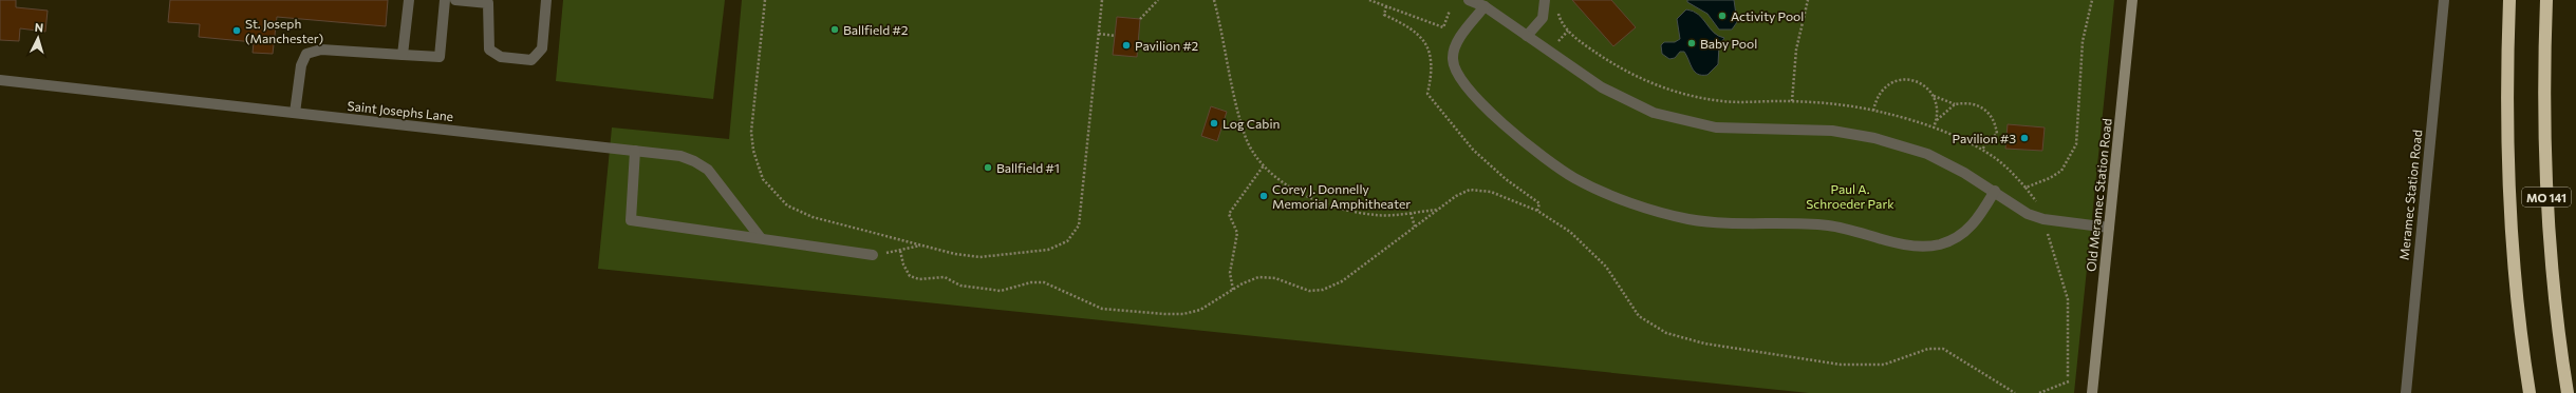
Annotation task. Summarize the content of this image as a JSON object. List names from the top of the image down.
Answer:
{
  "streets": {
    "highway": ["MO 141"],
    "street": ["Saint Josephs Lane", "Old Meramec Station Road", "Meramec Station Road"]
  },
  "parks": ["Paul A. Schroeder Park"],
  "places": [
    "Activity Pool",
    "Ballfield #2",
    "St. Joseph (Manchester)",
    "Baby Pool",
    "Pavilion #2",
    "Log Cabin",
    "Pavilion #3",
    "Ballfield #1",
    "Corey J. Donnelly Memorial Amphitheater"
  ],
  "north": "top"
}
